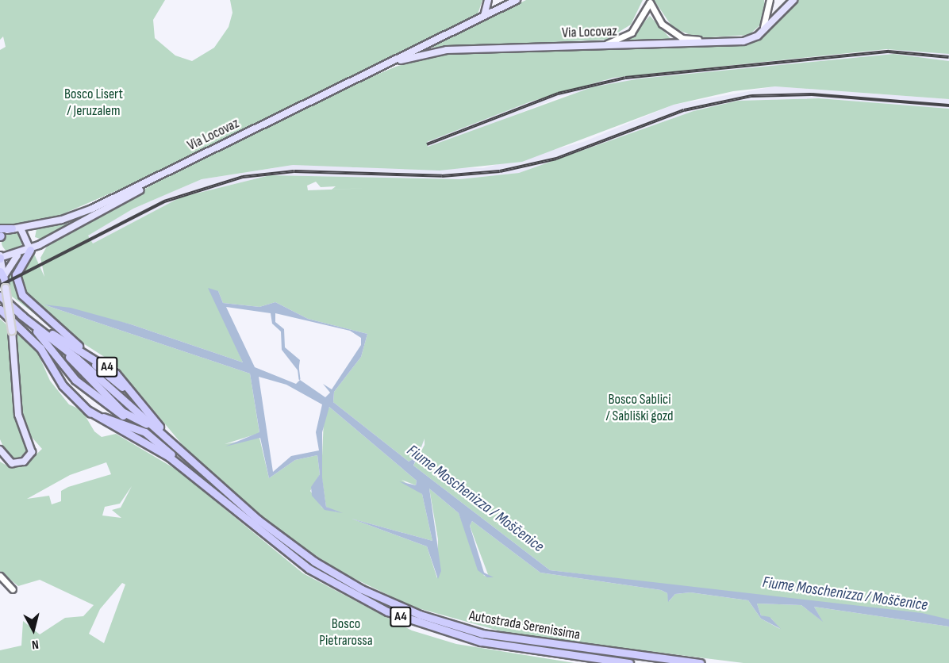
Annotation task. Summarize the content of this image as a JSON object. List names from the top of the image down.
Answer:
{
  "streets": {
    "highway": ["A4", "Autostrada Serenissima"],
    "main road": ["Via Locovaz"]
  },
  "crossings": [
    ["A4", "Autostrada Serenissima"]
  ],
  "water": ["Fiume Moschenizza / Moščenice"],
  "parks": ["Bosco Lisert / Jeruzalem", "Bosco Sablici / Sabliški gozd", "Bosco Pietrarossa"],
  "north": "bottom"
}
